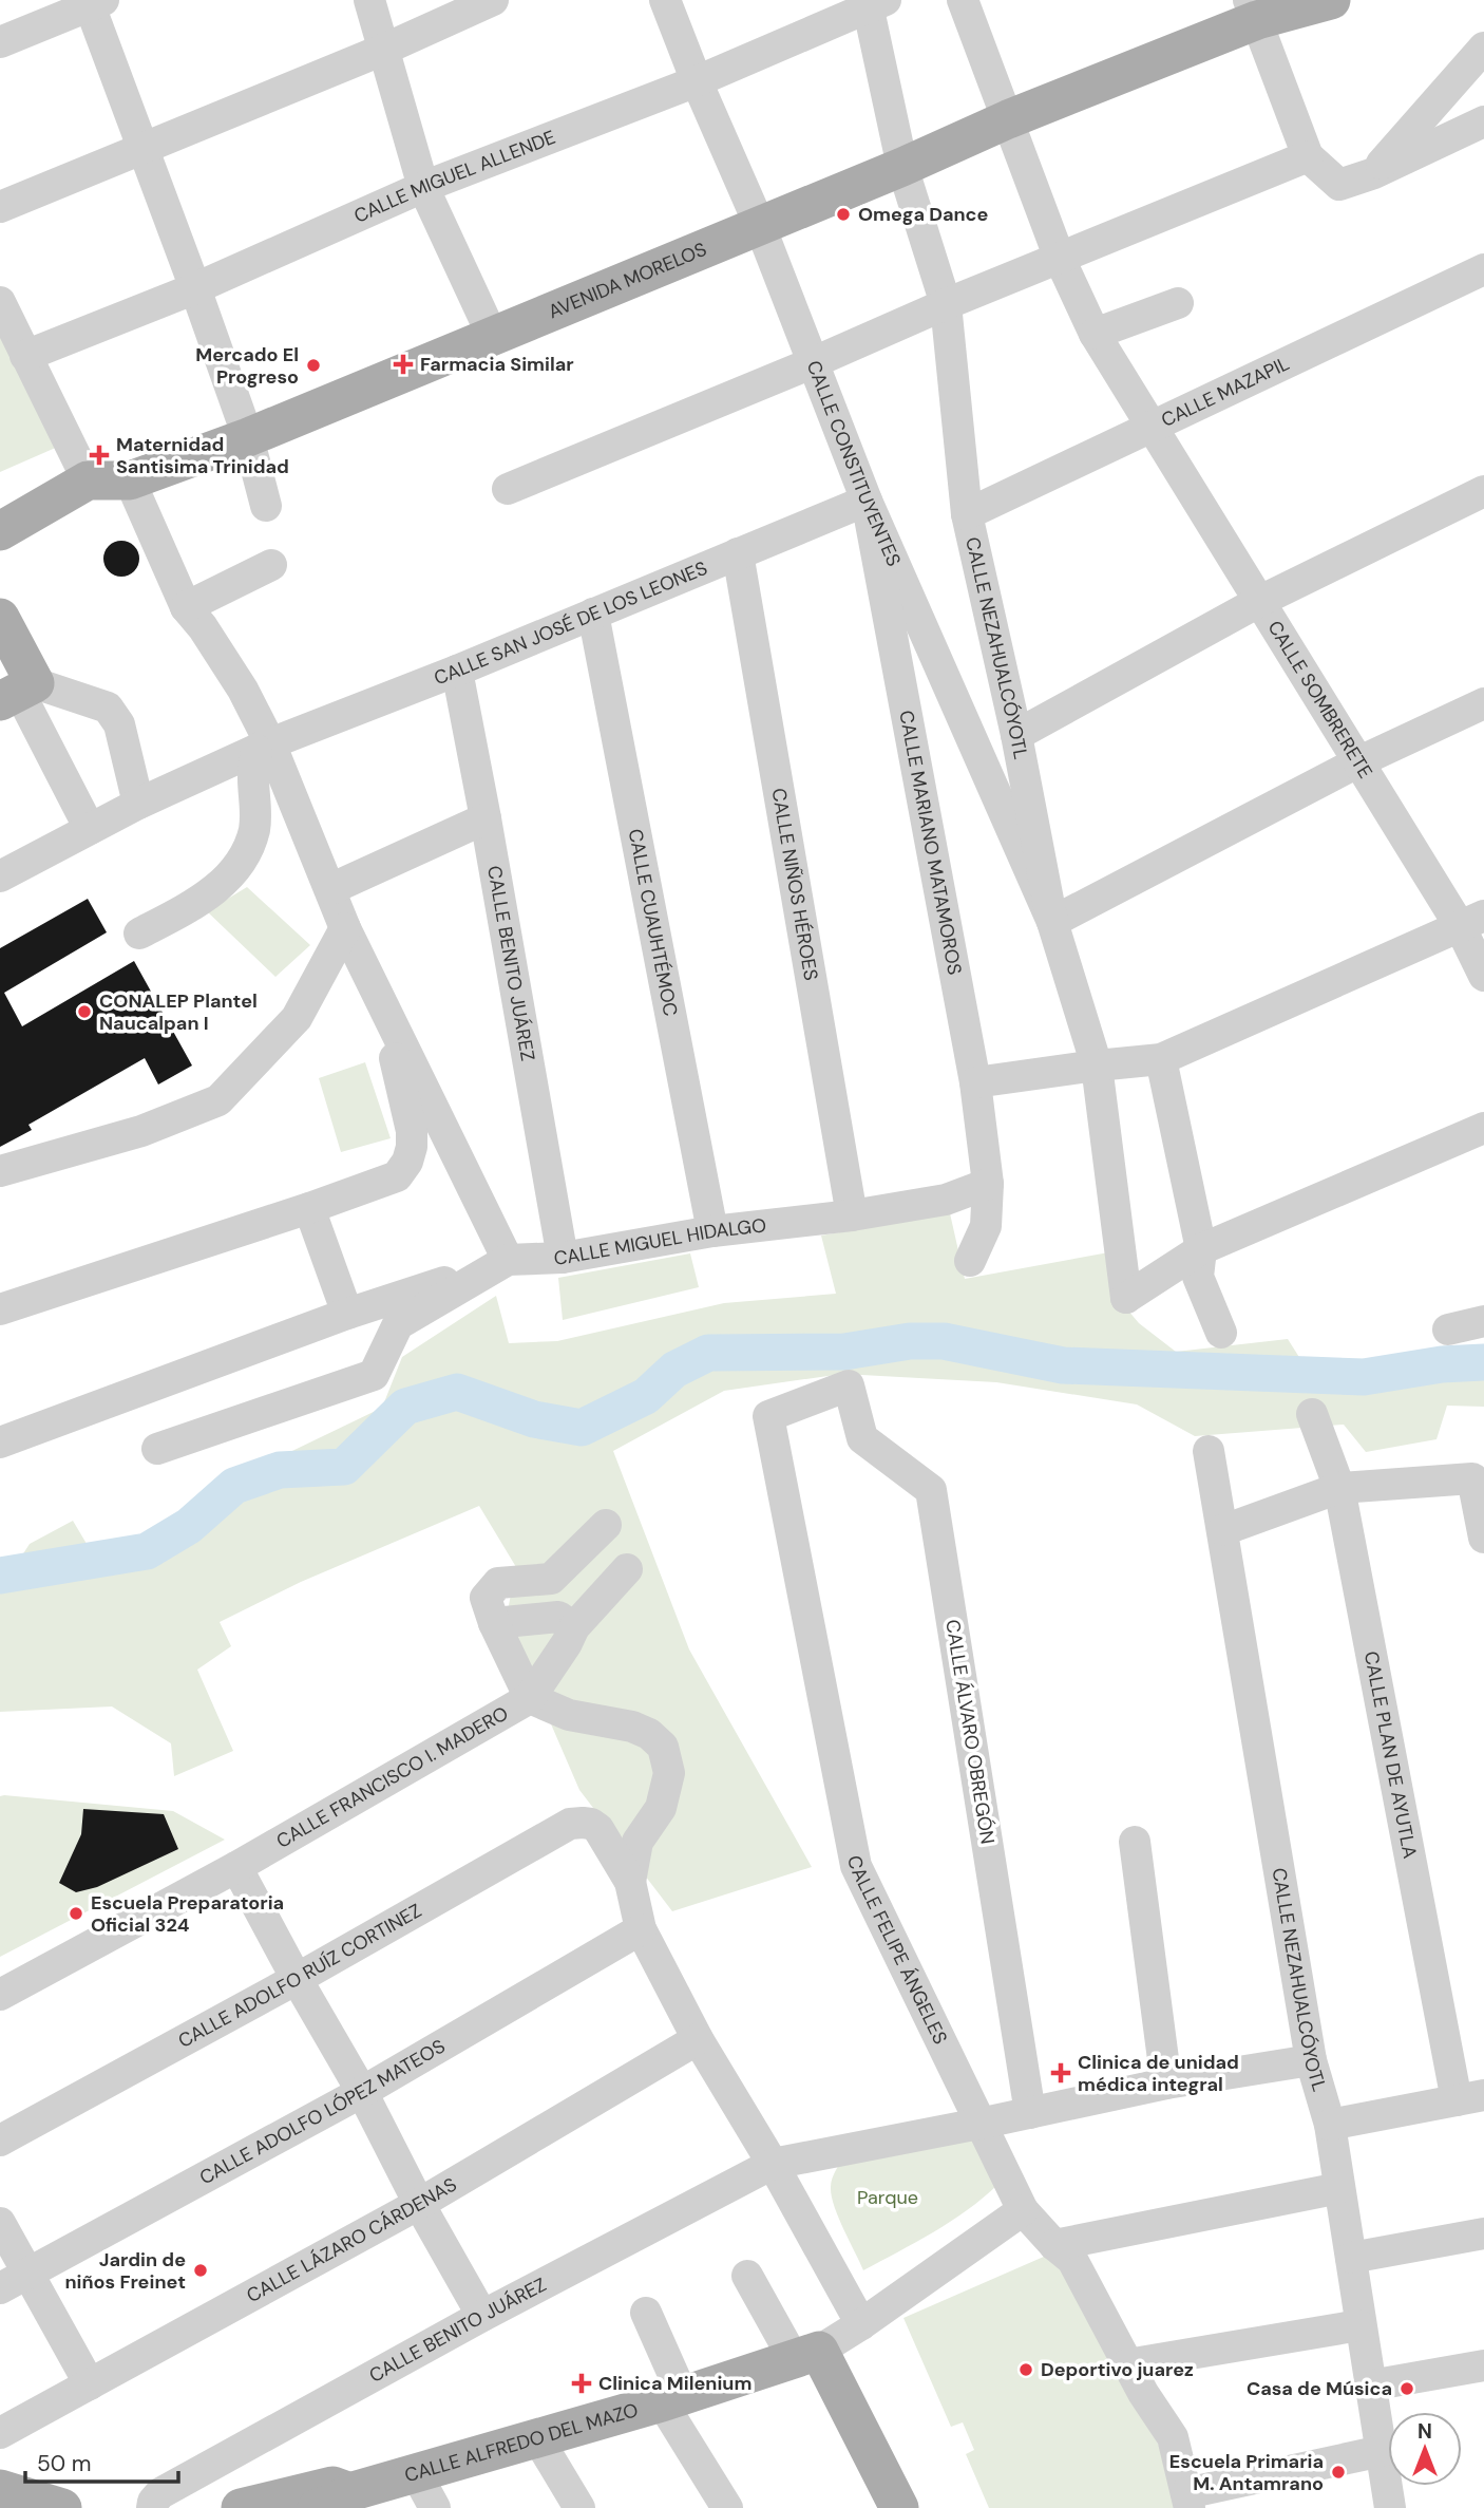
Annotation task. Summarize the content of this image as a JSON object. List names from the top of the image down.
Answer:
{
  "streets": {
    "main road": ["AVENIDA MORELOS", "CALLE ALFREDO DEL MAZO"],
    "street": [
      "CALLE MIGUEL ALLENDE",
      "CALLE MAZAPIL",
      "CALLE CONSTITUYENTES",
      "CALLE SAN JOSÉ DE LOS LEONES",
      "CALLE NEZAHUALCÓYOTL",
      "CALLE SOMBRERETE",
      "CALLE MARIANO MATAMOROS",
      "CALLE NIÑOS HÉROES",
      "CALLE CUAUHTÉMOC",
      "CALLE BENITO JUÁREZ",
      "CALLE MIGUEL HIDALGO",
      "CALLE ÁLVARO OBREGÓN",
      "CALLE PLAN DE AYUTLA",
      "CALLE FRANCISCO I. MADERO",
      "CALLE FELIPE ÁNGELES",
      "CALLE ADOLFO RUÍZ CORTINEZ",
      "CALLE ADOLFO LÓPEZ MATEOS",
      "CALLE LÁZARO CÁRDENAS"
    ]
  },
  "crossings": [
    ["CALLE MIGUEL ALLENDE", "CALLE CONSTITUYENTES"],
    ["CALLE MIGUEL ALLENDE", "CALLE NEZAHUALCÓYOTL"],
    ["AVENIDA MORELOS", "CALLE CONSTITUYENTES"],
    ["AVENIDA MORELOS", "CALLE NEZAHUALCÓYOTL"],
    ["AVENIDA MORELOS", "CALLE SOMBRERETE"],
    ["CALLE MAZAPIL", "CALLE NEZAHUALCÓYOTL"],
    ["CALLE MAZAPIL", "CALLE SOMBRERETE"],
    ["CALLE CONSTITUYENTES", "CALLE SAN JOSÉ DE LOS LEONES"],
    ["CALLE CONSTITUYENTES", "CALLE NEZAHUALCÓYOTL"],
    ["CALLE CONSTITUYENTES", "CALLE MARIANO MATAMOROS"],
    ["CALLE SAN JOSÉ DE LOS LEONES", "CALLE MARIANO MATAMOROS"],
    ["CALLE SAN JOSÉ DE LOS LEONES", "CALLE NIÑOS HÉROES"],
    ["CALLE SAN JOSÉ DE LOS LEONES", "CALLE CUAUHTÉMOC"],
    ["CALLE SAN JOSÉ DE LOS LEONES", "CALLE BENITO JUÁREZ"],
    ["CALLE NEZAHUALCÓYOTL", "CALLE BENITO JUÁREZ"],
    ["CALLE MARIANO MATAMOROS", "CALLE MIGUEL HIDALGO"],
    ["CALLE NIÑOS HÉROES", "CALLE MIGUEL HIDALGO"],
    ["CALLE CUAUHTÉMOC", "CALLE MIGUEL HIDALGO"],
    ["CALLE BENITO JUÁREZ", "CALLE MIGUEL HIDALGO"],
    ["CALLE BENITO JUÁREZ", "CALLE ÁLVARO OBREGÓN"],
    ["CALLE BENITO JUÁREZ", "CALLE FELIPE ÁNGELES"],
    ["CALLE ÁLVARO OBREGÓN", "CALLE FELIPE ÁNGELES"]
  ],
  "parks": ["Parque"],
  "places": {
    "other": [
      "Omega Dance",
      "Mercado El Progreso",
      "CONALEP Plantel Naucalpan I",
      "Escuela Preparatoria Oficial 324",
      "Jardin de niños Freinet",
      "Deportivo juarez",
      "Casa de Música",
      "Escuela Primaria M. Antamrano"
    ],
    "health": [
      "Farmacia Similar",
      "Maternidad Santisima Trinidad",
      "Clinica de unidad médica integral",
      "Clinica Milenium"
    ]
  },
  "scale_bar": "50 m",
  "north": "top"
}
